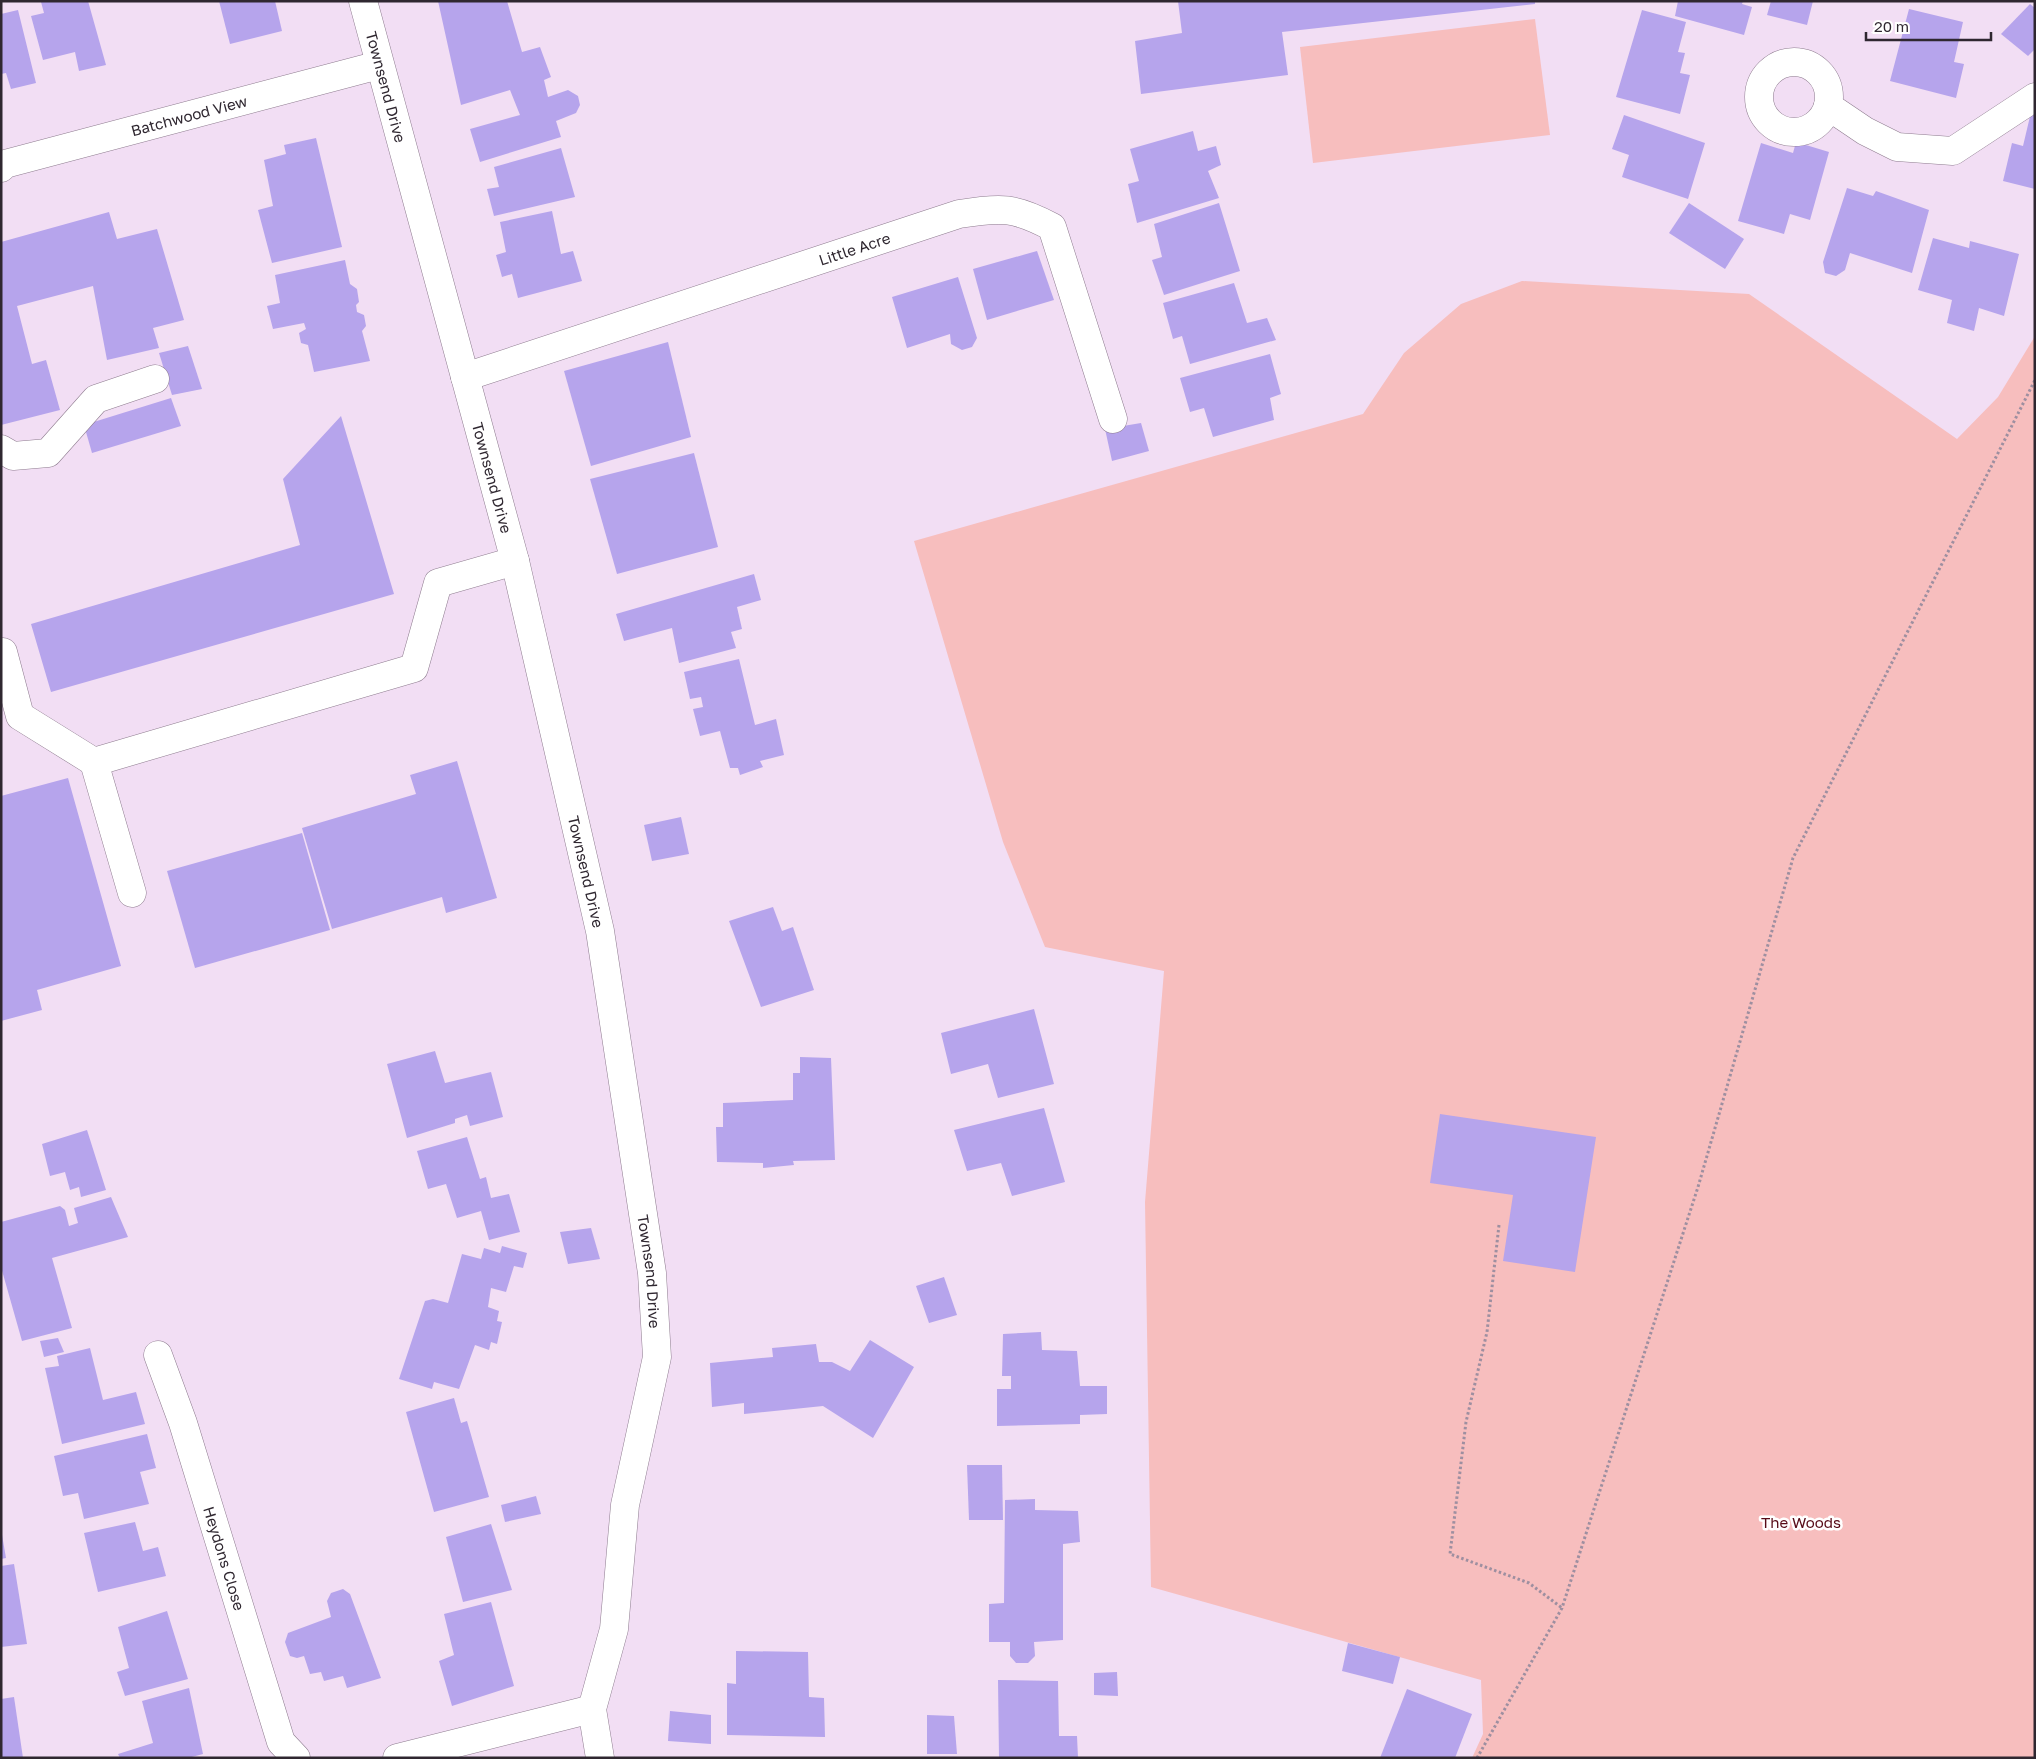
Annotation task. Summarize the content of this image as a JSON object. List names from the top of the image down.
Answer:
{
  "streets": {
    "street": [
      "Townsend Drive",
      "Batchwood View",
      "Little Acre",
      "Heydons Close"
    ]
  },
  "crossings": [
    ["Townsend Drive", "Batchwood View"],
    ["Townsend Drive", "Little Acre"]
  ],
  "parks": ["The Woods"],
  "scale_bar": "20 m"
}
